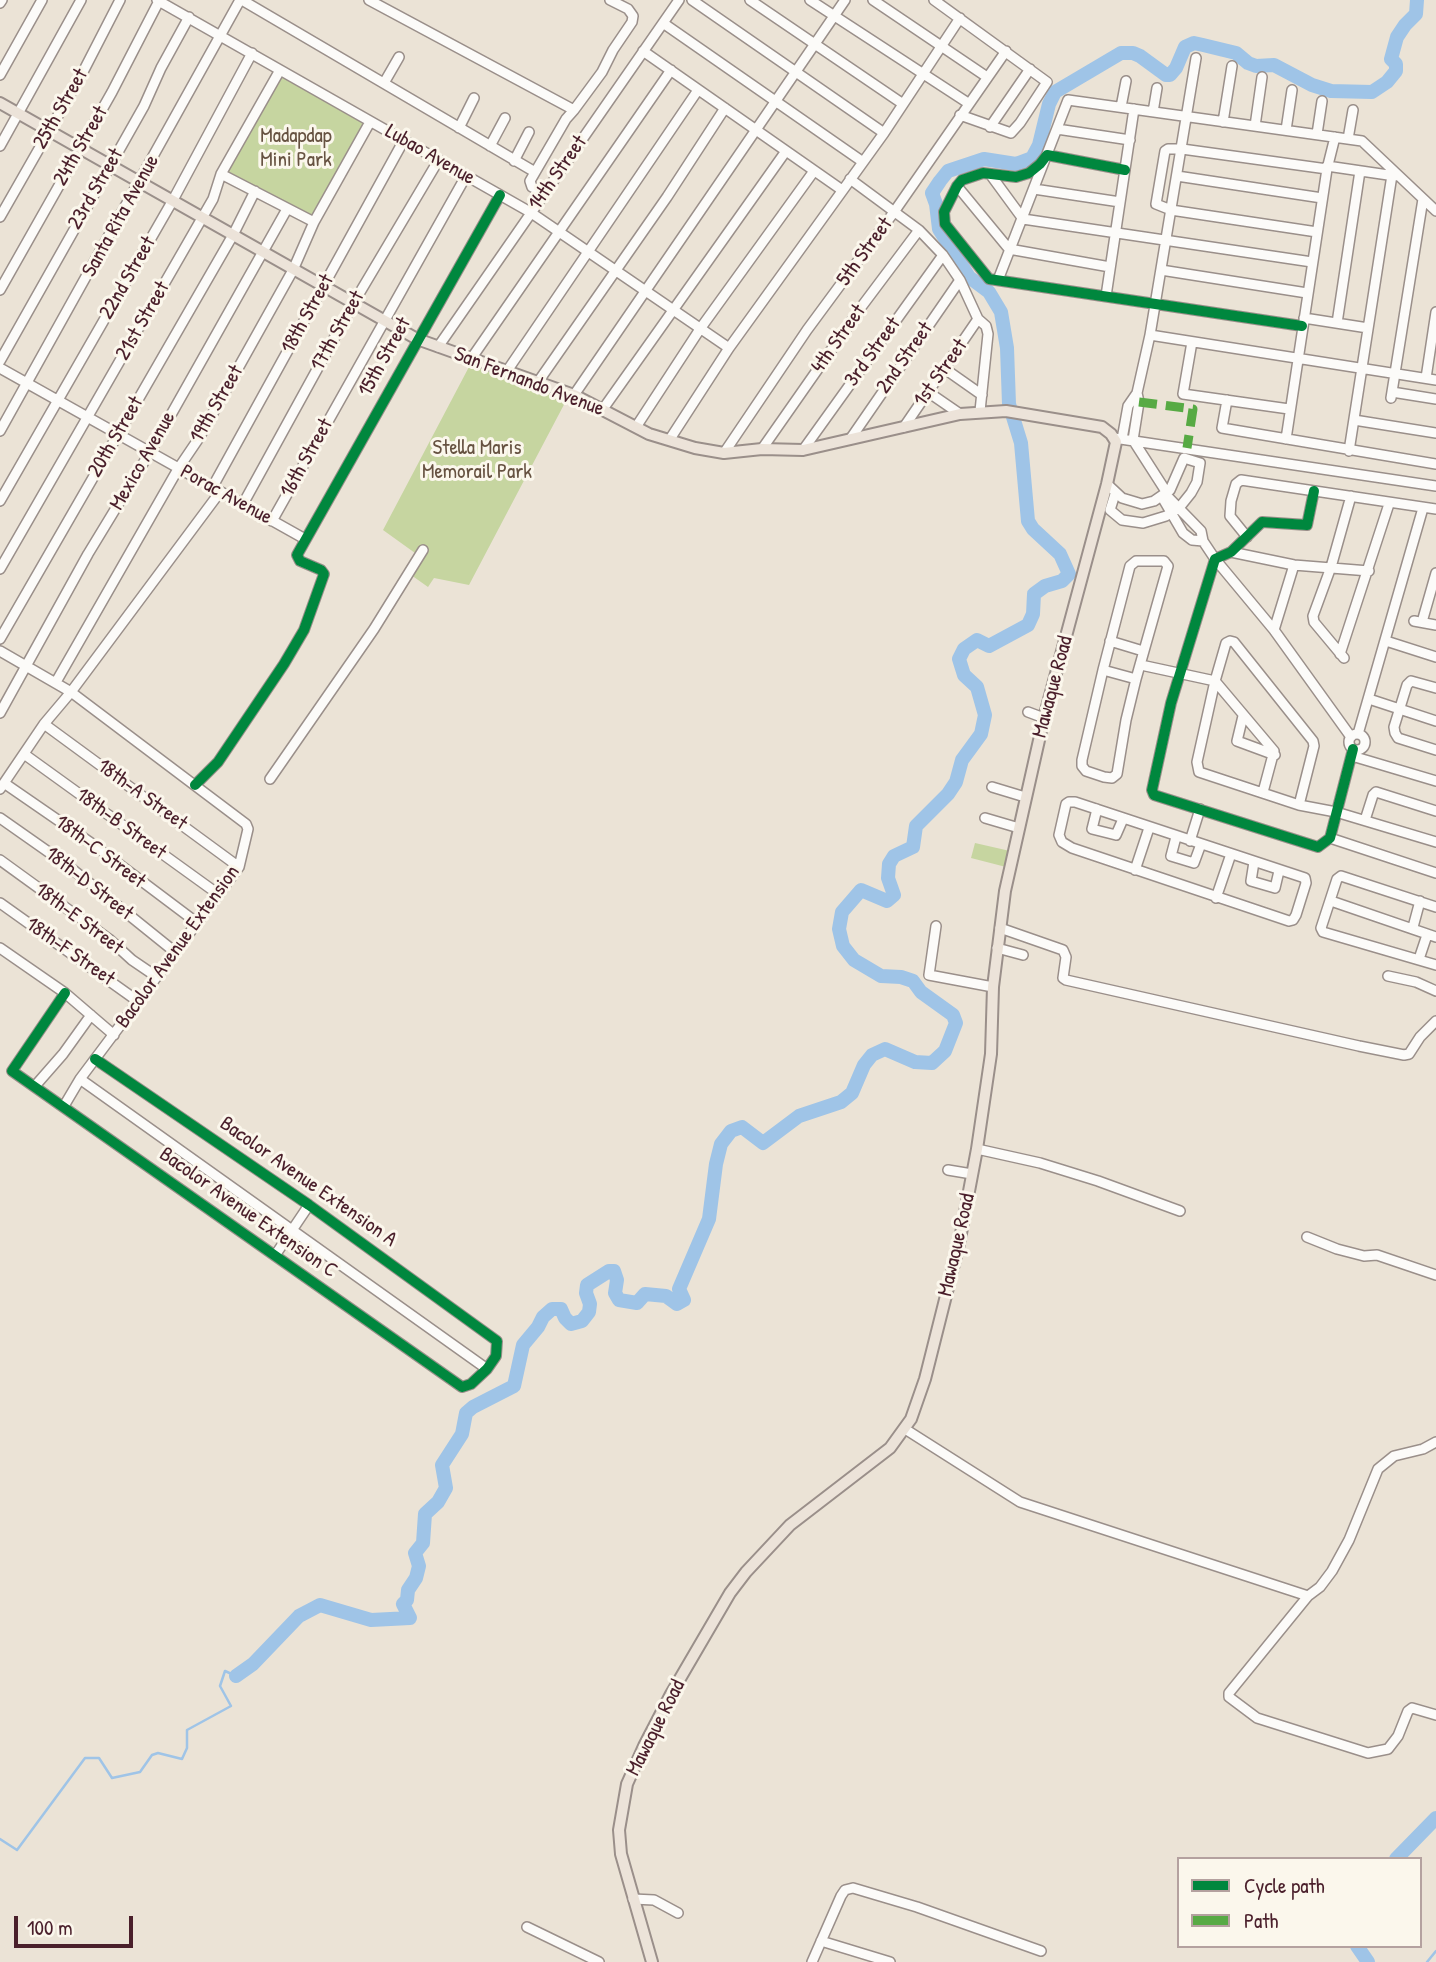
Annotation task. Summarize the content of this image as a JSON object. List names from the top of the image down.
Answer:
{
  "streets": {
    "main road": ["San Fernando Avenue", "Mawaque Road"],
    "street": [
      "25th Street",
      "24th Street",
      "Lubao Avenue",
      "14th Street",
      "23rd Street",
      "Santa Rita Avenue",
      "5th Street",
      "22nd Street",
      "18th Street",
      "21st Street",
      "17th Street",
      "4th Street",
      "3rd Street",
      "15th Street",
      "2nd Street",
      "1st Street",
      "19th Street",
      "20th Street",
      "16th Street",
      "Mexico Avenue",
      "Porac Avenue",
      "18th-A Street",
      "18th-B Street",
      "18th-C Street",
      "18th-D Street",
      "18th-E Street",
      "Bacolor Avenue Extension",
      "18th-F Street",
      "Bacolor Avenue Extension A",
      "Bacolor Avenue Extension C"
    ]
  },
  "crossings": [
    ["25th Street", "San Fernando Avenue"],
    ["24th Street", "Lubao Avenue"],
    ["24th Street", "San Fernando Avenue"],
    ["Lubao Avenue", "14th Street"],
    ["Lubao Avenue", "23rd Street"],
    ["Lubao Avenue", "Santa Rita Avenue"],
    ["Lubao Avenue", "22nd Street"],
    ["Lubao Avenue", "18th Street"],
    ["Lubao Avenue", "21st Street"],
    ["Lubao Avenue", "17th Street"],
    ["Lubao Avenue", "15th Street"],
    ["Lubao Avenue", "19th Street"],
    ["Lubao Avenue", "16th Street"],
    ["14th Street", "San Fernando Avenue"],
    ["23rd Street", "San Fernando Avenue"],
    ["Santa Rita Avenue", "San Fernando Avenue"],
    ["Santa Rita Avenue", "Porac Avenue"],
    ["5th Street", "San Fernando Avenue"],
    ["22nd Street", "San Fernando Avenue"],
    ["22nd Street", "Porac Avenue"],
    ["18th Street", "San Fernando Avenue"],
    ["18th Street", "Porac Avenue"],
    ["18th Street", "18th-A Street"],
    ["18th Street", "18th-B Street"],
    ["18th Street", "18th-C Street"],
    ["18th Street", "Bacolor Avenue Extension"],
    ["21st Street", "San Fernando Avenue"],
    ["21st Street", "Porac Avenue"],
    ["17th Street", "San Fernando Avenue"],
    ["17th Street", "Porac Avenue"],
    ["4th Street", "San Fernando Avenue"],
    ["3rd Street", "San Fernando Avenue"],
    ["15th Street", "San Fernando Avenue"],
    ["15th Street", "Porac Avenue"],
    ["2nd Street", "San Fernando Avenue"],
    ["1st Street", "San Fernando Avenue"],
    ["San Fernando Avenue", "19th Street"],
    ["San Fernando Avenue", "20th Street"],
    ["San Fernando Avenue", "16th Street"],
    ["San Fernando Avenue", "Mexico Avenue"],
    ["San Fernando Avenue", "Mawaque Road"],
    ["19th Street", "Porac Avenue"],
    ["19th Street", "Bacolor Avenue Extension"],
    ["20th Street", "Porac Avenue"],
    ["16th Street", "Porac Avenue"],
    ["Mexico Avenue", "Porac Avenue"],
    ["Mexico Avenue", "Bacolor Avenue Extension"],
    ["18th-A Street", "Bacolor Avenue Extension"],
    ["18th-B Street", "Bacolor Avenue Extension"],
    ["18th-C Street", "Bacolor Avenue Extension"],
    ["18th-D Street", "Bacolor Avenue Extension"],
    ["18th-E Street", "Bacolor Avenue Extension"],
    ["Bacolor Avenue Extension", "18th-F Street"],
    ["Bacolor Avenue Extension", "Bacolor Avenue Extension A"],
    ["Bacolor Avenue Extension", "Bacolor Avenue Extension C"],
    ["Bacolor Avenue Extension A", "Bacolor Avenue Extension C"]
  ],
  "parks": ["Madapdap Mini Park", "Stella Maris Memorail Park"],
  "legend": ["Cycle path", "Path"],
  "scale_bar": "100 m"
}
